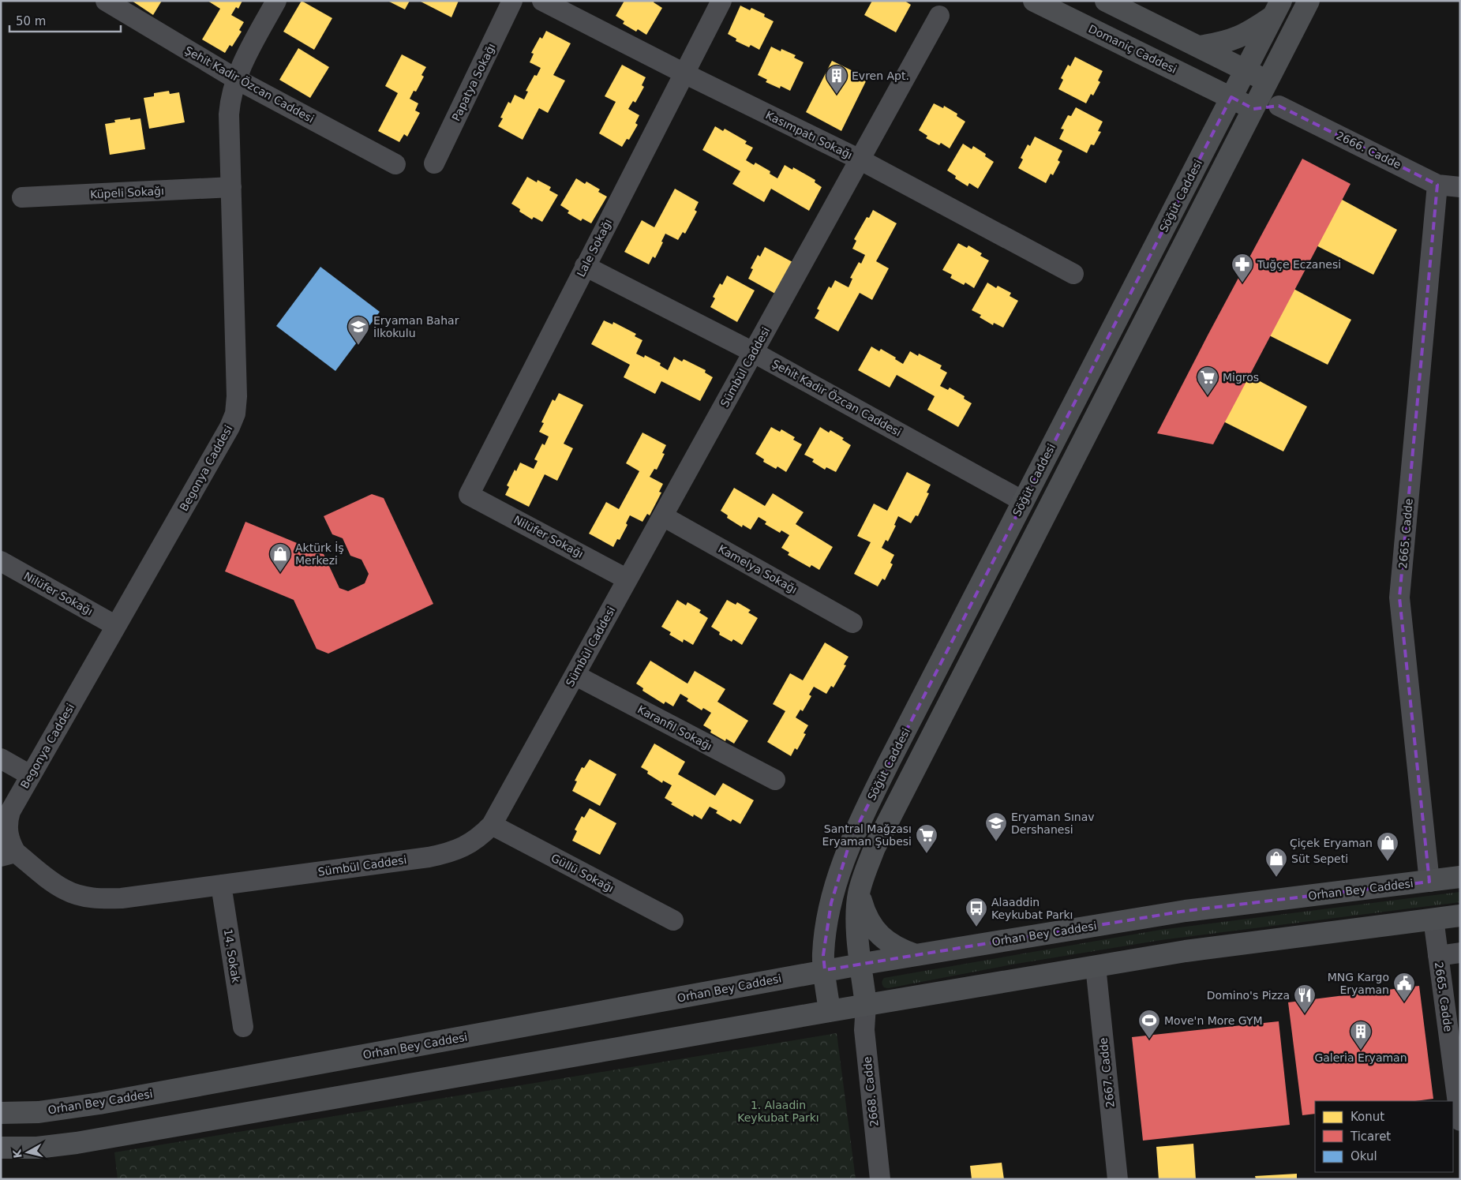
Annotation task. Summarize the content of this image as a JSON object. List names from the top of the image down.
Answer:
{
  "streets": {
    "main road": ["Domaniç Caddesi", "Söğüt Caddesi", "Orhan Bey Caddesi"],
    "street": [
      "Papatya Sokağı",
      "Şehit Kadir Özcan Caddesi",
      "Kasımpatı Sokağı",
      "2666. Cadde",
      "Küpeli Sokağı",
      "Lale Sokağı",
      "Sümbül Caddesi",
      "Begonya Caddesi",
      "2665. Cadde",
      "Nilüfer Sokağı",
      "Kamelya Sokağı",
      "Karanfil Sokağı",
      "Güllü Sokağı",
      "14. Sokak",
      "2667. Cadde",
      "2668. Cadde"
    ]
  },
  "crossings": [
    ["Domaniç Caddesi", "Söğüt Caddesi"],
    ["Şehit Kadir Özcan Caddesi", "Söğüt Caddesi"],
    ["Şehit Kadir Özcan Caddesi", "Lale Sokağı"],
    ["Şehit Kadir Özcan Caddesi", "Sümbül Caddesi"],
    ["Şehit Kadir Özcan Caddesi", "Begonya Caddesi"],
    ["Kasımpatı Sokağı", "Lale Sokağı"],
    ["Kasımpatı Sokağı", "Sümbül Caddesi"],
    ["2666. Cadde", "2665. Cadde"],
    ["Küpeli Sokağı", "Begonya Caddesi"],
    ["Söğüt Caddesi", "Orhan Bey Caddesi"],
    ["Lale Sokağı", "Nilüfer Sokağı"],
    ["Sümbül Caddesi", "Begonya Caddesi"],
    ["Sümbül Caddesi", "Nilüfer Sokağı"],
    ["Sümbül Caddesi", "Kamelya Sokağı"],
    ["Sümbül Caddesi", "Karanfil Sokağı"],
    ["Sümbül Caddesi", "Güllü Sokağı"],
    ["Sümbül Caddesi", "14. Sokak"],
    ["Begonya Caddesi", "Nilüfer Sokağı"],
    ["2665. Cadde", "Orhan Bey Caddesi"]
  ],
  "parks": ["1. Alaadin Keykubat Parkı"],
  "places": {
    "building": ["Evren Apt.", "Galeria Eryaman"],
    "pharmacy": ["Tuğçe Eczanesi"],
    "school or university": ["Eryaman Bahar İlkokulu", "Eryaman Sınav Dershanesi"],
    "supermarket": ["Migros", "Santral Mağzası Eryaman Şubesi"],
    "shop": ["Aktürk İş Merkezi", "Çiçek Eryaman", "Süt Sepeti"],
    "bus stop": ["Alaaddin Keykubat Parkı"],
    "public building": ["MNG Kargo Eryaman"],
    "restaurant": ["Domino's Pizza"],
    "sports": ["Move'n More GYM"]
  },
  "legend": ["Konut", "Ticaret", "Okul"],
  "scale_bar": "50 m",
  "north": "left"
}
